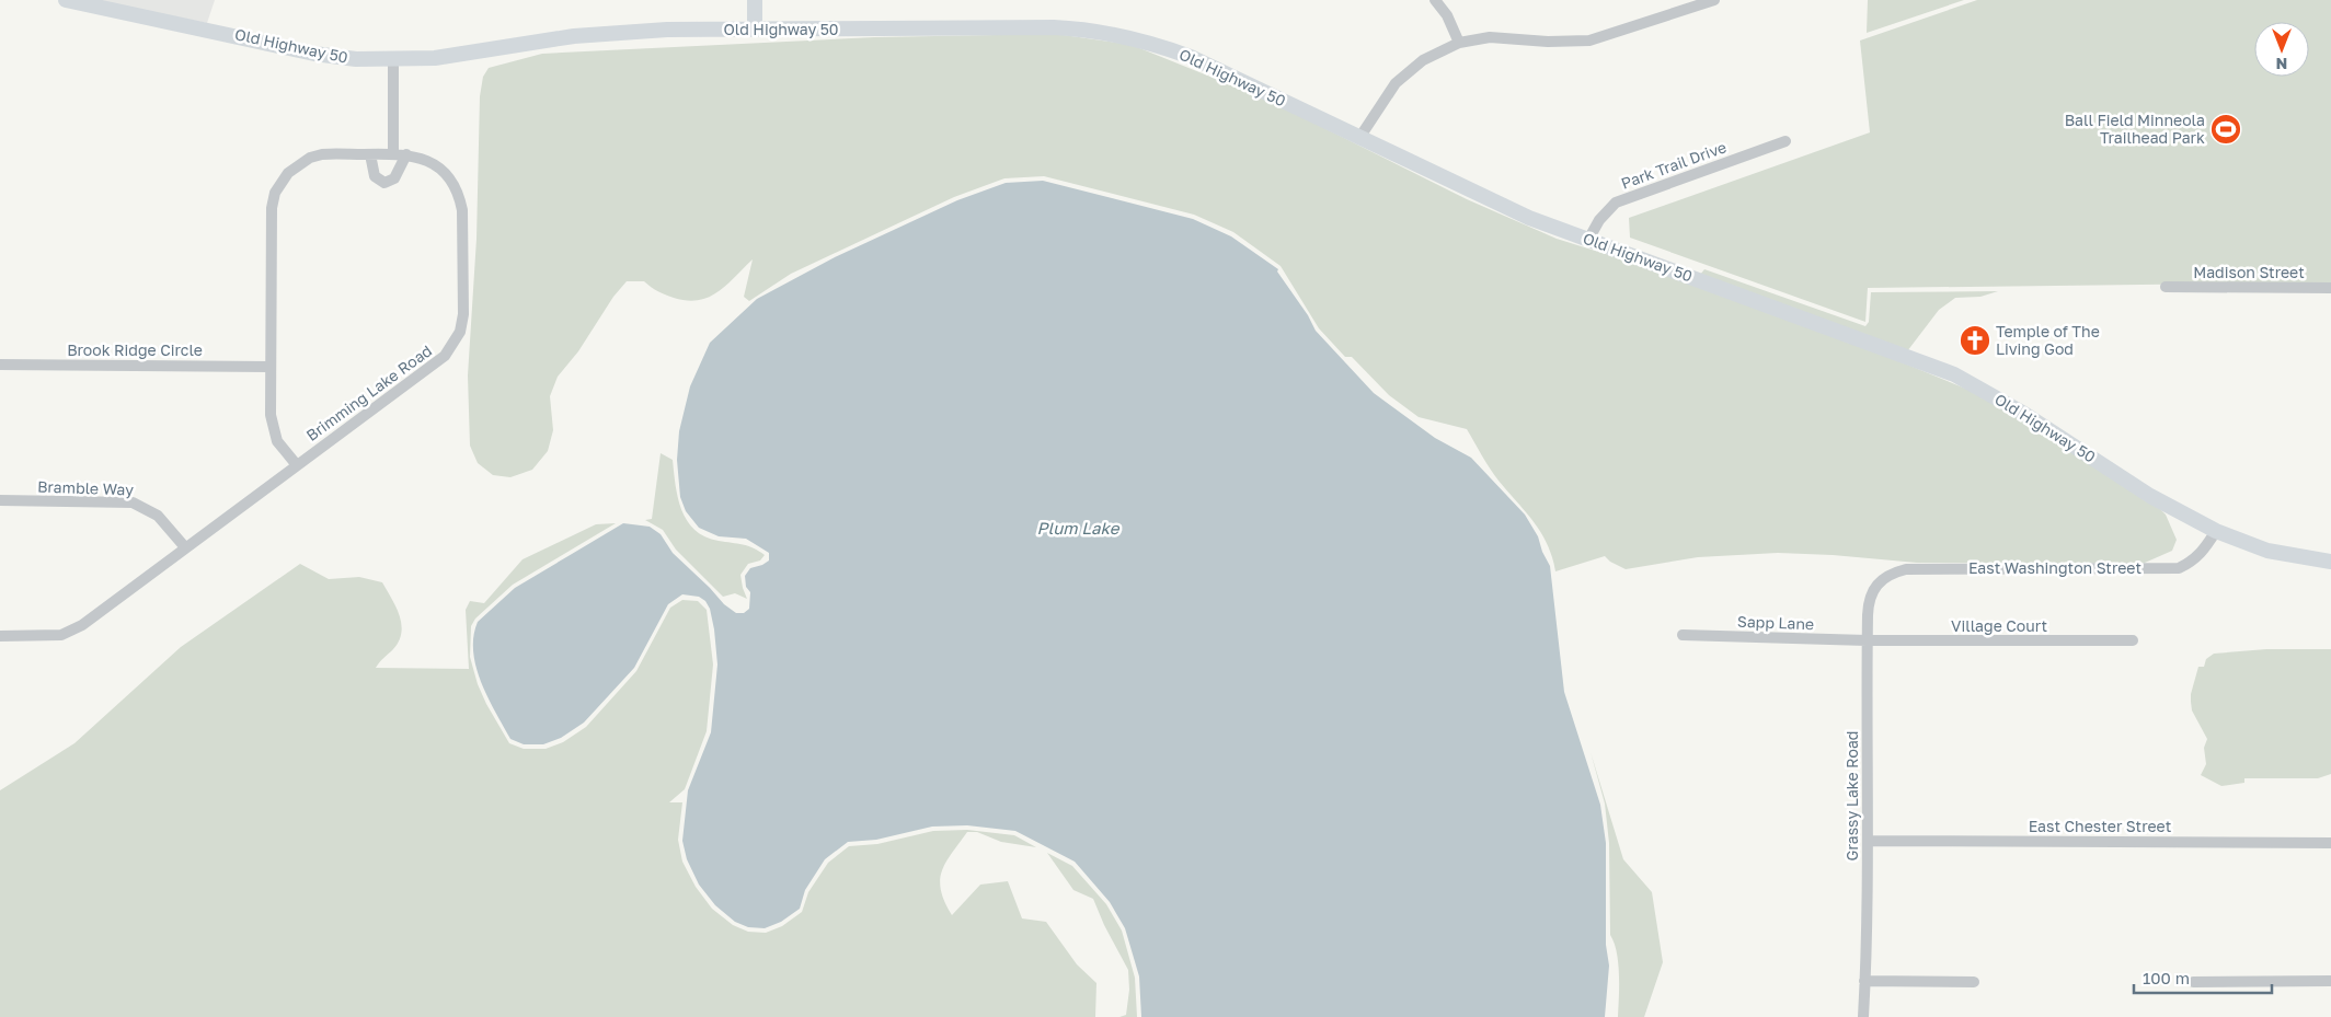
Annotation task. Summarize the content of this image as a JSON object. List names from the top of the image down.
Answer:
{
  "streets": {
    "main road": ["Old Highway 50"],
    "street": [
      "Park Trail Drive",
      "Madison Street",
      "Brook Ridge Circle",
      "Brimming Lake Road",
      "Bramble Way",
      "East Washington Street",
      "Sapp Lane",
      "Village Court",
      "Grassy Lake Road",
      "East Chester Street"
    ]
  },
  "crossings": [
    ["Old Highway 50", "Park Trail Drive"],
    ["Old Highway 50", "East Washington Street"],
    ["Brook Ridge Circle", "Brimming Lake Road"],
    ["Brimming Lake Road", "Bramble Way"],
    ["East Washington Street", "Grassy Lake Road"],
    ["Sapp Lane", "Village Court"],
    ["Sapp Lane", "Grassy Lake Road"],
    ["Village Court", "Grassy Lake Road"],
    ["Grassy Lake Road", "East Chester Street"]
  ],
  "water": ["Plum Lake"],
  "places": {
    "sports": ["Ball Field Minneola Trailhead Park"],
    "church": ["Temple of The Living God"]
  },
  "scale_bar": "100 m",
  "north": "bottom"
}
